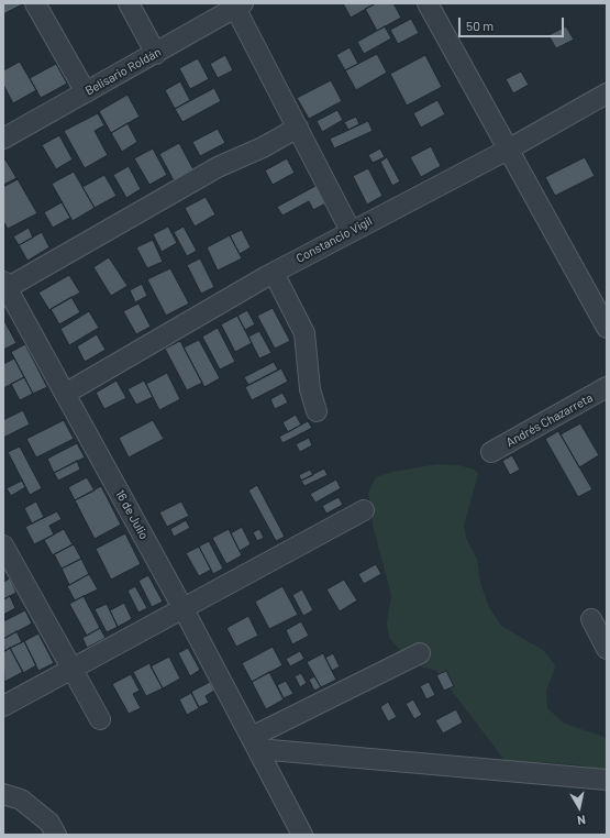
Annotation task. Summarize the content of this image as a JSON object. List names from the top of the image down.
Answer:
{
  "streets": {
    "street": [
      "Belisario Roldán",
      "Constancio Vigil",
      "Andrés Chazarreta",
      "16 de Julio"
    ]
  },
  "crossings": [
    ["Constancio Vigil", "16 de Julio"]
  ],
  "scale_bar": "50 m",
  "north": "bottom"
}
